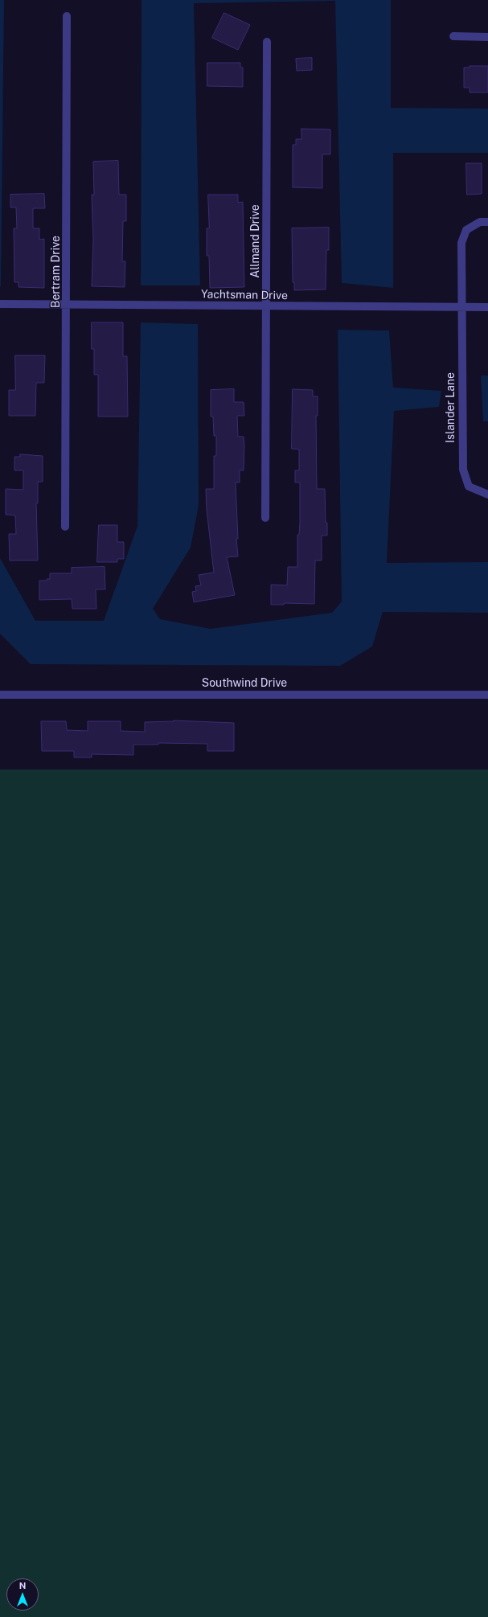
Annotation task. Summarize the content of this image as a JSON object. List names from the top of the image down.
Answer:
{
  "streets": {
    "street": [
      "Allmand Drive",
      "Bertram Drive",
      "Yachtsman Drive",
      "Islander Lane",
      "Southwind Drive"
    ]
  },
  "crossings": [
    ["Allmand Drive", "Yachtsman Drive"],
    ["Bertram Drive", "Yachtsman Drive"],
    ["Yachtsman Drive", "Islander Lane"]
  ],
  "north": "top"
}
